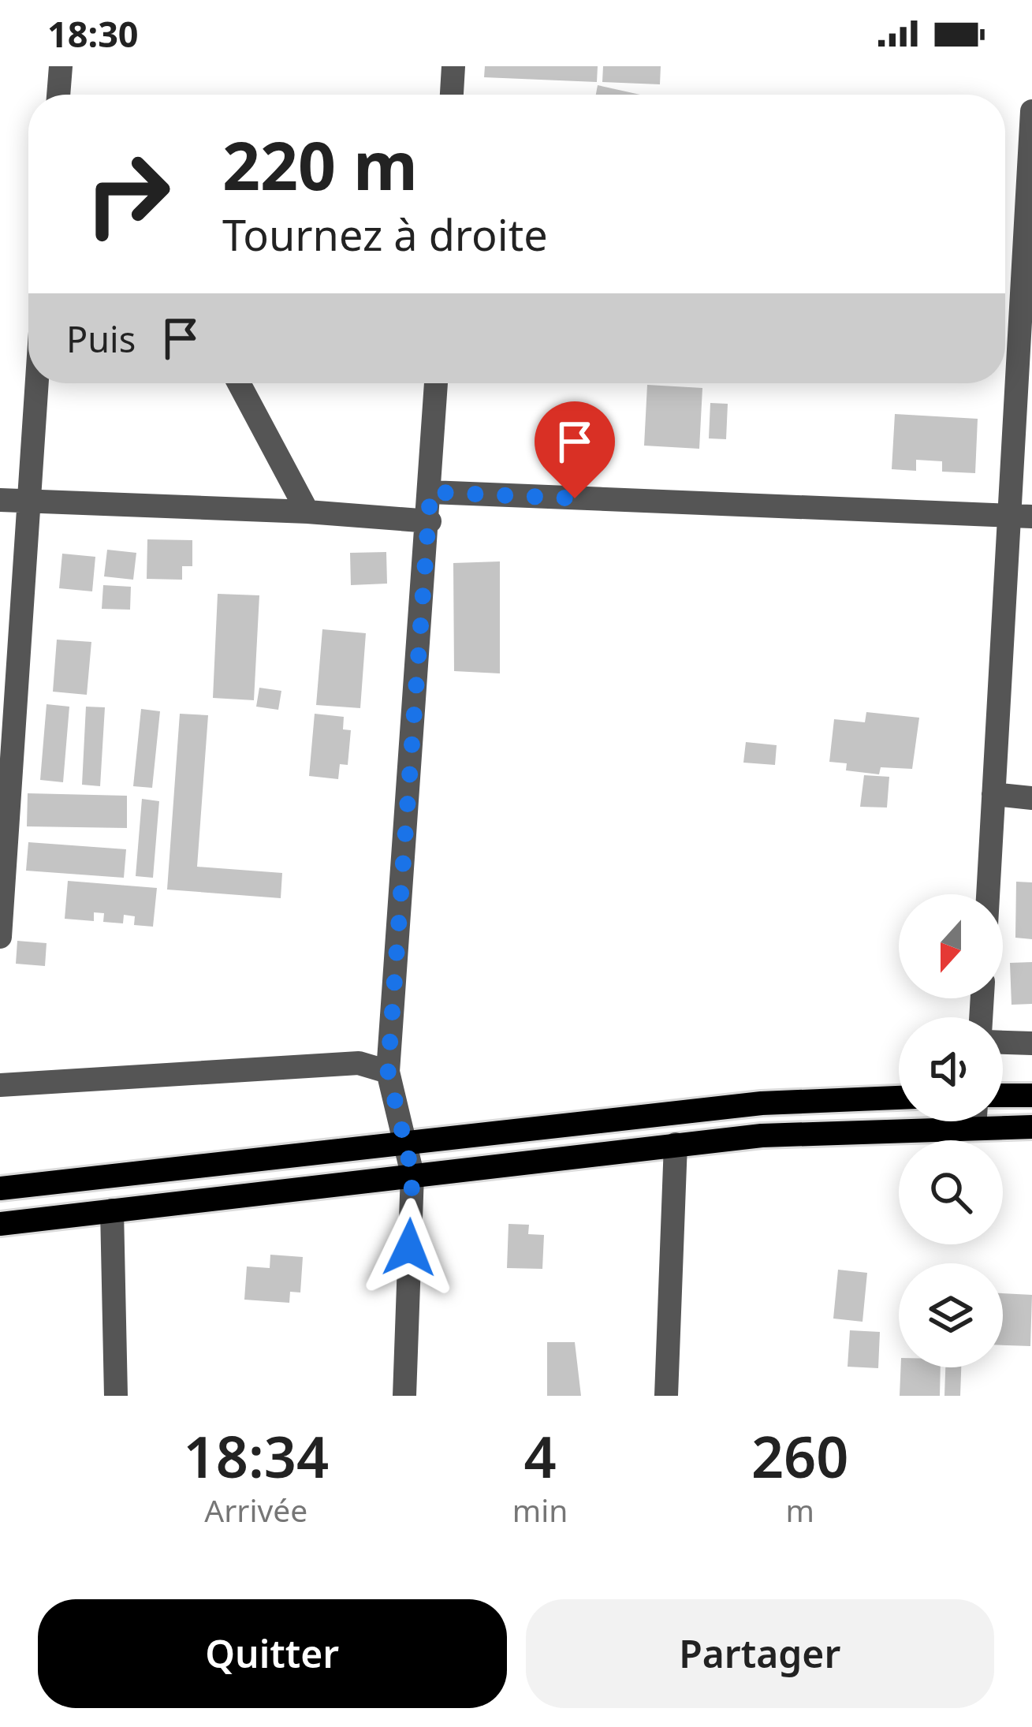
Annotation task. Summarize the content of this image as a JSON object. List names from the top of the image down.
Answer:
{
  "north": "bottom",
  "page": {
    "status": "18:30",
    "turn": ["220 m", "Tournez à droite"],
    "then": "Puis",
    "eta": [
      "18:34",
      "Arrivée",
      "4",
      "min",
      "260",
      "m"
    ],
    "buttons": ["Quitter", "Partager"]
  }
}
